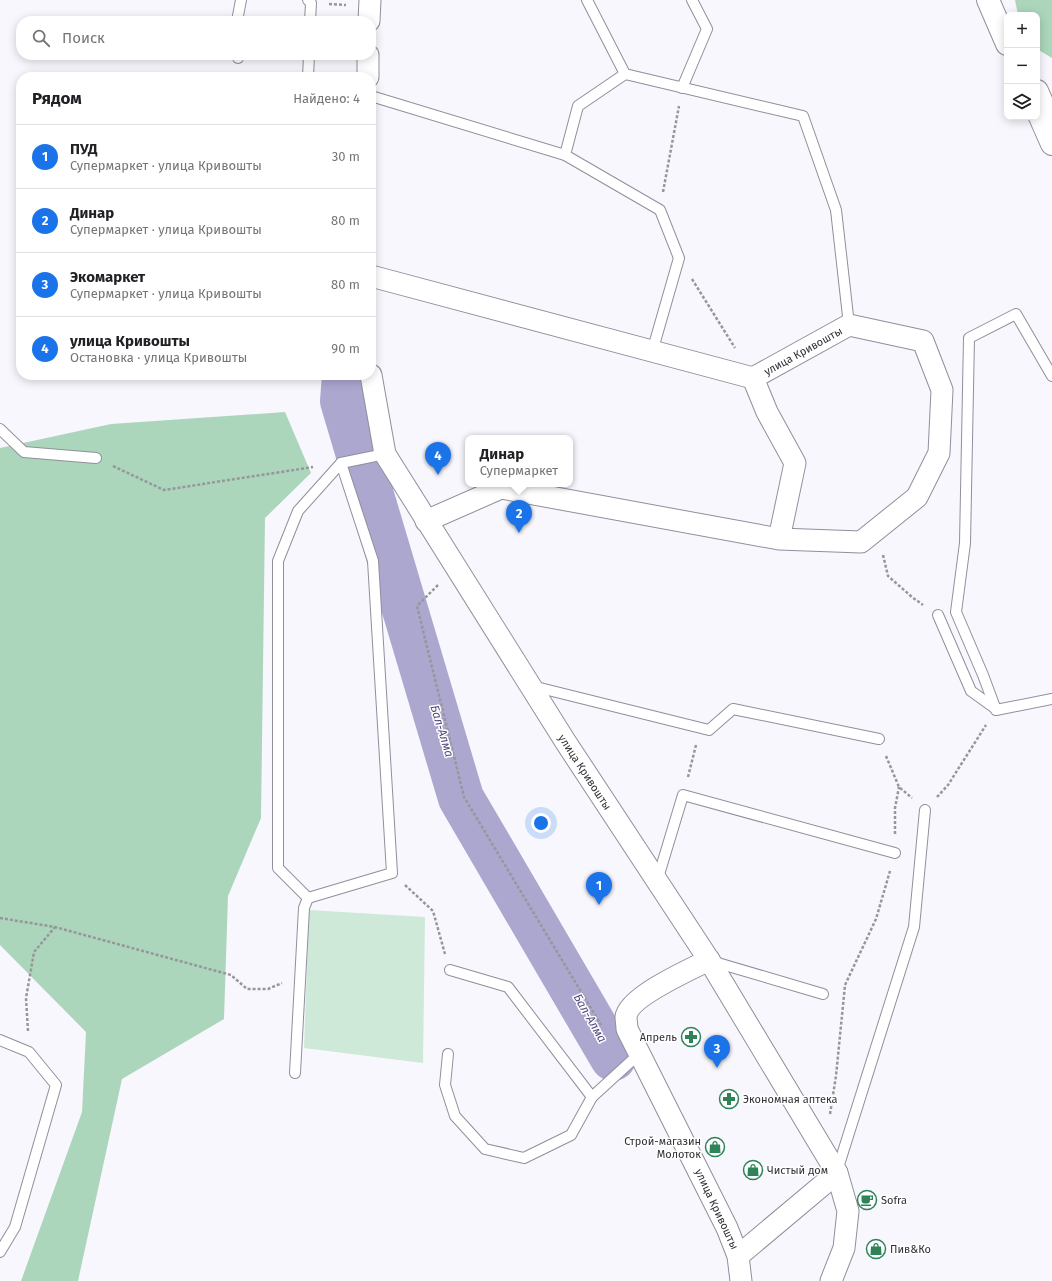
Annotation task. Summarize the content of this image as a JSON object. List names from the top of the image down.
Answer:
{
  "streets": {
    "street": ["улица Кривошты"]
  },
  "water": ["Бал-Алма"],
  "places": {
    "pharmacy": ["Апрель", "Экономная аптека"],
    "shop": ["Строй-магазин Молоток", "Чистый дом", "Пив&Ко"],
    "cafe": ["Sofra"]
  },
  "page": {
    "map_buttons": ["+", "−"],
    "search": "Поиск",
    "heading": ["Рядом", "Найдено: 4"],
    "list": [
      {
        "mark": "1",
        "name": "ПУД",
        "note": "Супермаркет · улица Кривошты",
        "value": "30 m"
      },
      {
        "mark": "2",
        "name": "Динар",
        "note": "Супермаркет · улица Кривошты",
        "value": "80 m"
      },
      {
        "mark": "3",
        "name": "Экомаркет",
        "note": "Супермаркет · улица Кривошты",
        "value": "80 m"
      },
      {
        "mark": "4",
        "name": "улица Кривошты",
        "note": "Остановка · улица Кривошты",
        "value": "90 m"
      }
    ],
    "popup": ["Динар", "Супермаркет"],
    "pins": [
      "4",
      "2",
      "1",
      "3"
    ]
  }
}
